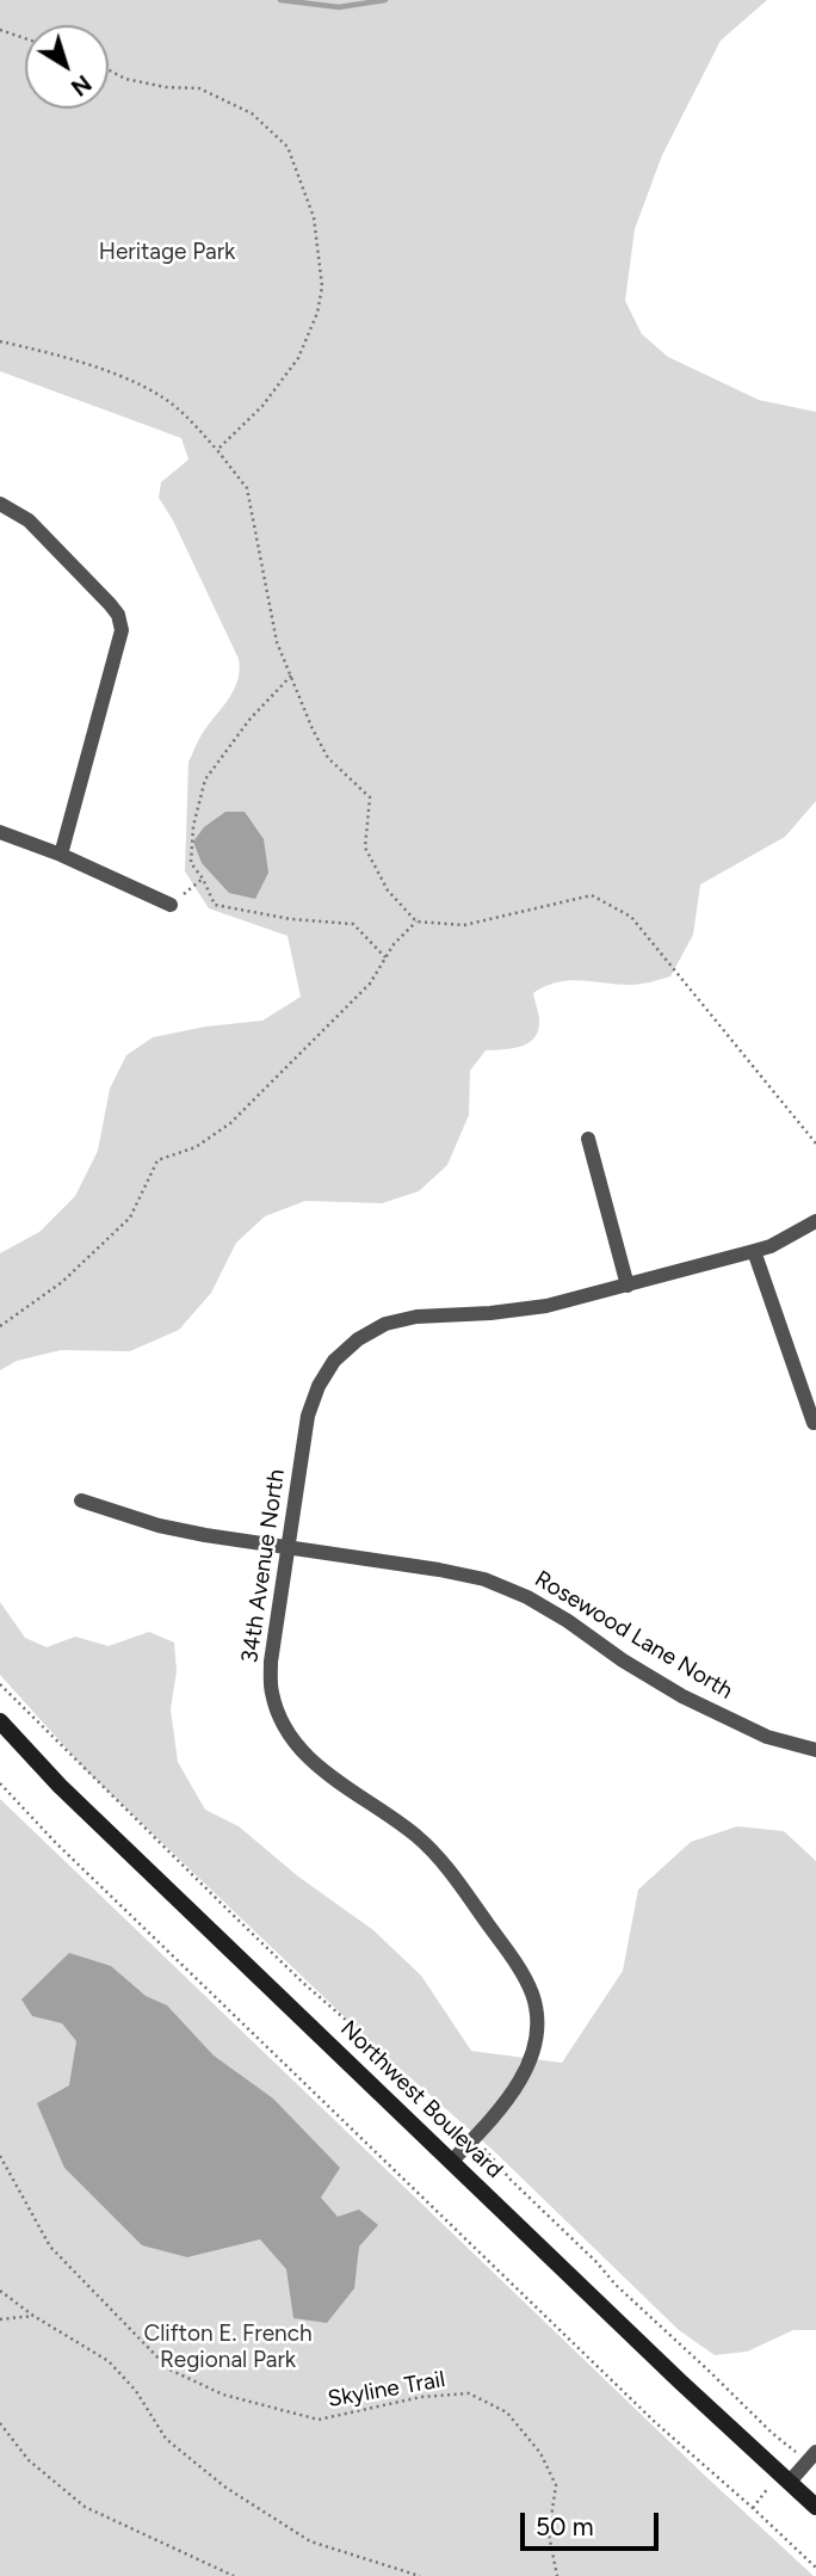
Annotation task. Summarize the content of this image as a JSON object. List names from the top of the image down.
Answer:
{
  "streets": {
    "main road": ["Northwest Boulevard"],
    "street": ["34th Avenue North", "Rosewood Lane North"],
    "path": ["Skyline Trail"]
  },
  "crossings": [
    ["34th Avenue North", "Rosewood Lane North"],
    ["34th Avenue North", "Northwest Boulevard"]
  ],
  "parks": ["Heritage Park", "Clifton E. French Regional Park"],
  "scale_bar": "50 m",
  "north": "bottom right"
}
